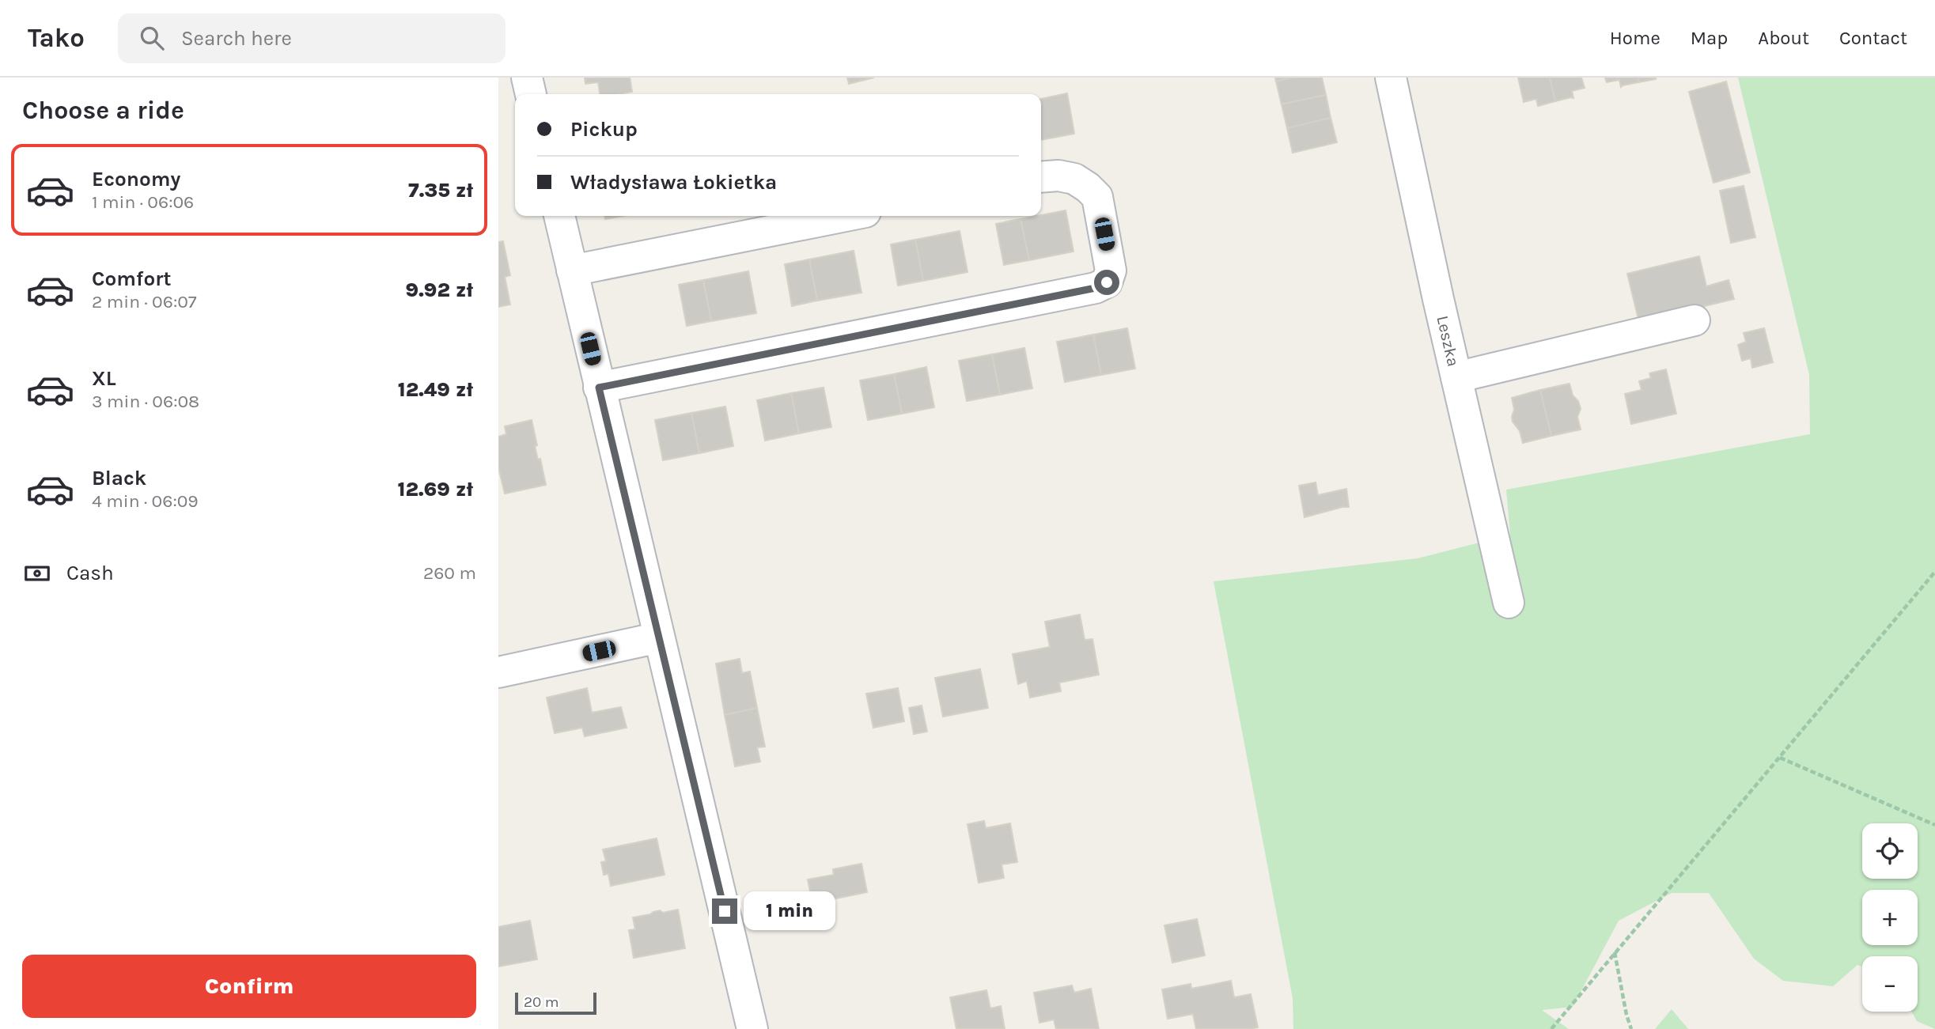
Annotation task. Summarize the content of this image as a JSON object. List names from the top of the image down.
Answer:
{
  "streets": {
    "street": ["Leszka"]
  },
  "scale_bar": "20 m",
  "page": {
    "header": "Tako",
    "search": "Search here",
    "nav": [
      "Home",
      "Map",
      "About",
      "Contact"
    ],
    "heading": "Choose a ride",
    "banner": ["Pickup", "Władysława Łokietka"],
    "list": [
      {
        "name": "Economy",
        "note": "1 min · 06:06",
        "value": "7.35 zł"
      },
      {
        "name": "Comfort",
        "note": "2 min · 06:07",
        "value": "9.92 zł"
      },
      {
        "name": "XL",
        "note": "3 min · 06:08",
        "value": "12.49 zł"
      },
      {
        "name": "Black",
        "note": "4 min · 06:09",
        "value": "12.69 zł"
      }
    ],
    "pay": ["Cash", "260 m"],
    "map_buttons": ["+", "−"],
    "bubble": "1 min",
    "buttons": "Confirm",
    "scale": "20 m"
  }
}
